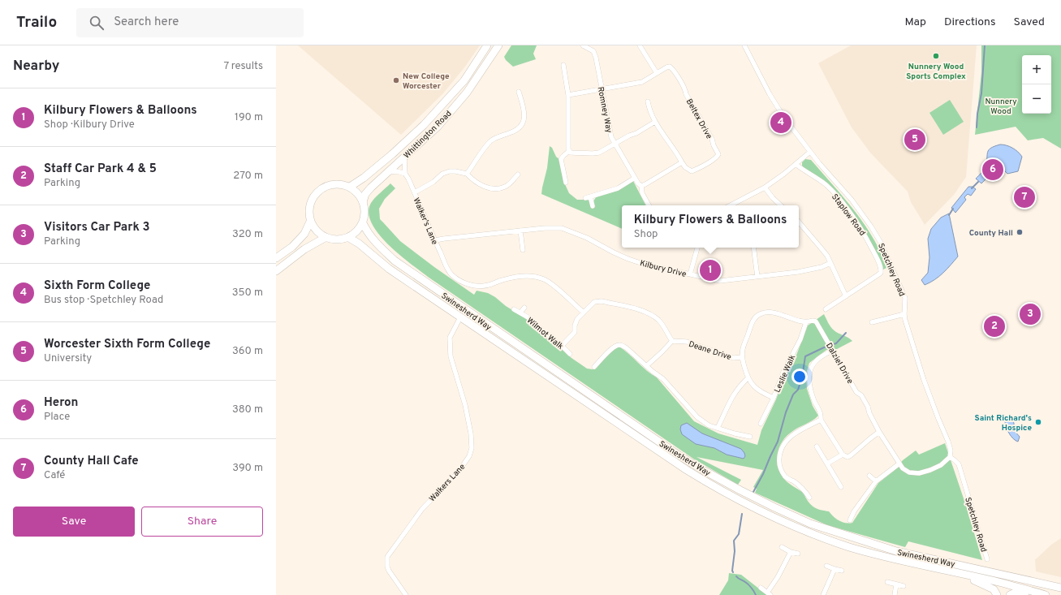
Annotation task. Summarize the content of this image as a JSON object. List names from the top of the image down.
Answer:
{
  "streets": {
    "main road": ["Whittington Road", "Swinesherd Way"],
    "street": [
      "Romney Way",
      "Beltex Drive",
      "Staplow Road",
      "Walker's Lane",
      "Kilbury Drive",
      "Spetchley Road",
      "Wilmot Walk",
      "Deane Drive",
      "Dalziel Drive",
      "Leslie Walk",
      "Walkers Lane"
    ]
  },
  "crossings": [
    ["Romney Way", "Beltex Drive"],
    ["Whittington Road", "Walker's Lane"],
    ["Whittington Road", "Swinesherd Way"],
    ["Walker's Lane", "Kilbury Drive"],
    ["Spetchley Road", "Dalziel Drive"],
    ["Swinesherd Way", "Walkers Lane"],
    ["Deane Drive", "Dalziel Drive"],
    ["Dalziel Drive", "Leslie Walk"]
  ],
  "parks": ["Nunnery Wood"],
  "places": [
    "Nunnery Wood Sports Complex",
    "New College Worcester",
    "County Hall",
    "Saint Richard's Hospice"
  ],
  "page": {
    "header": "Trailo",
    "search": "Search here",
    "nav": ["Map", "Directions", "Saved"],
    "heading": ["Nearby", "7 results"],
    "map_buttons": ["+", "−"],
    "list": [
      {
        "mark": "1",
        "name": "Kilbury Flowers & Balloons",
        "note": "Shop · Kilbury Drive",
        "value": "190 m"
      },
      {
        "mark": "2",
        "name": "Staff Car Park 4 & 5",
        "note": "Parking",
        "value": "270 m"
      },
      {
        "mark": "3",
        "name": "Visitors Car Park 3",
        "note": "Parking",
        "value": "320 m"
      },
      {
        "mark": "4",
        "name": "Sixth Form College",
        "note": "Bus stop · Spetchley Road",
        "value": "350 m"
      },
      {
        "mark": "5",
        "name": "Worcester Sixth Form College",
        "note": "University",
        "value": "360 m"
      },
      {
        "mark": "6",
        "name": "Heron",
        "note": "Place",
        "value": "380 m"
      },
      {
        "mark": "7",
        "name": "County Hall Cafe",
        "note": "Café",
        "value": "390 m"
      }
    ],
    "pins": [
      "4",
      "5",
      "6",
      "7",
      "1",
      "3",
      "2"
    ],
    "popup": ["Kilbury Flowers & Balloons", "Shop"],
    "buttons": ["Save", "Share"]
  }
}
